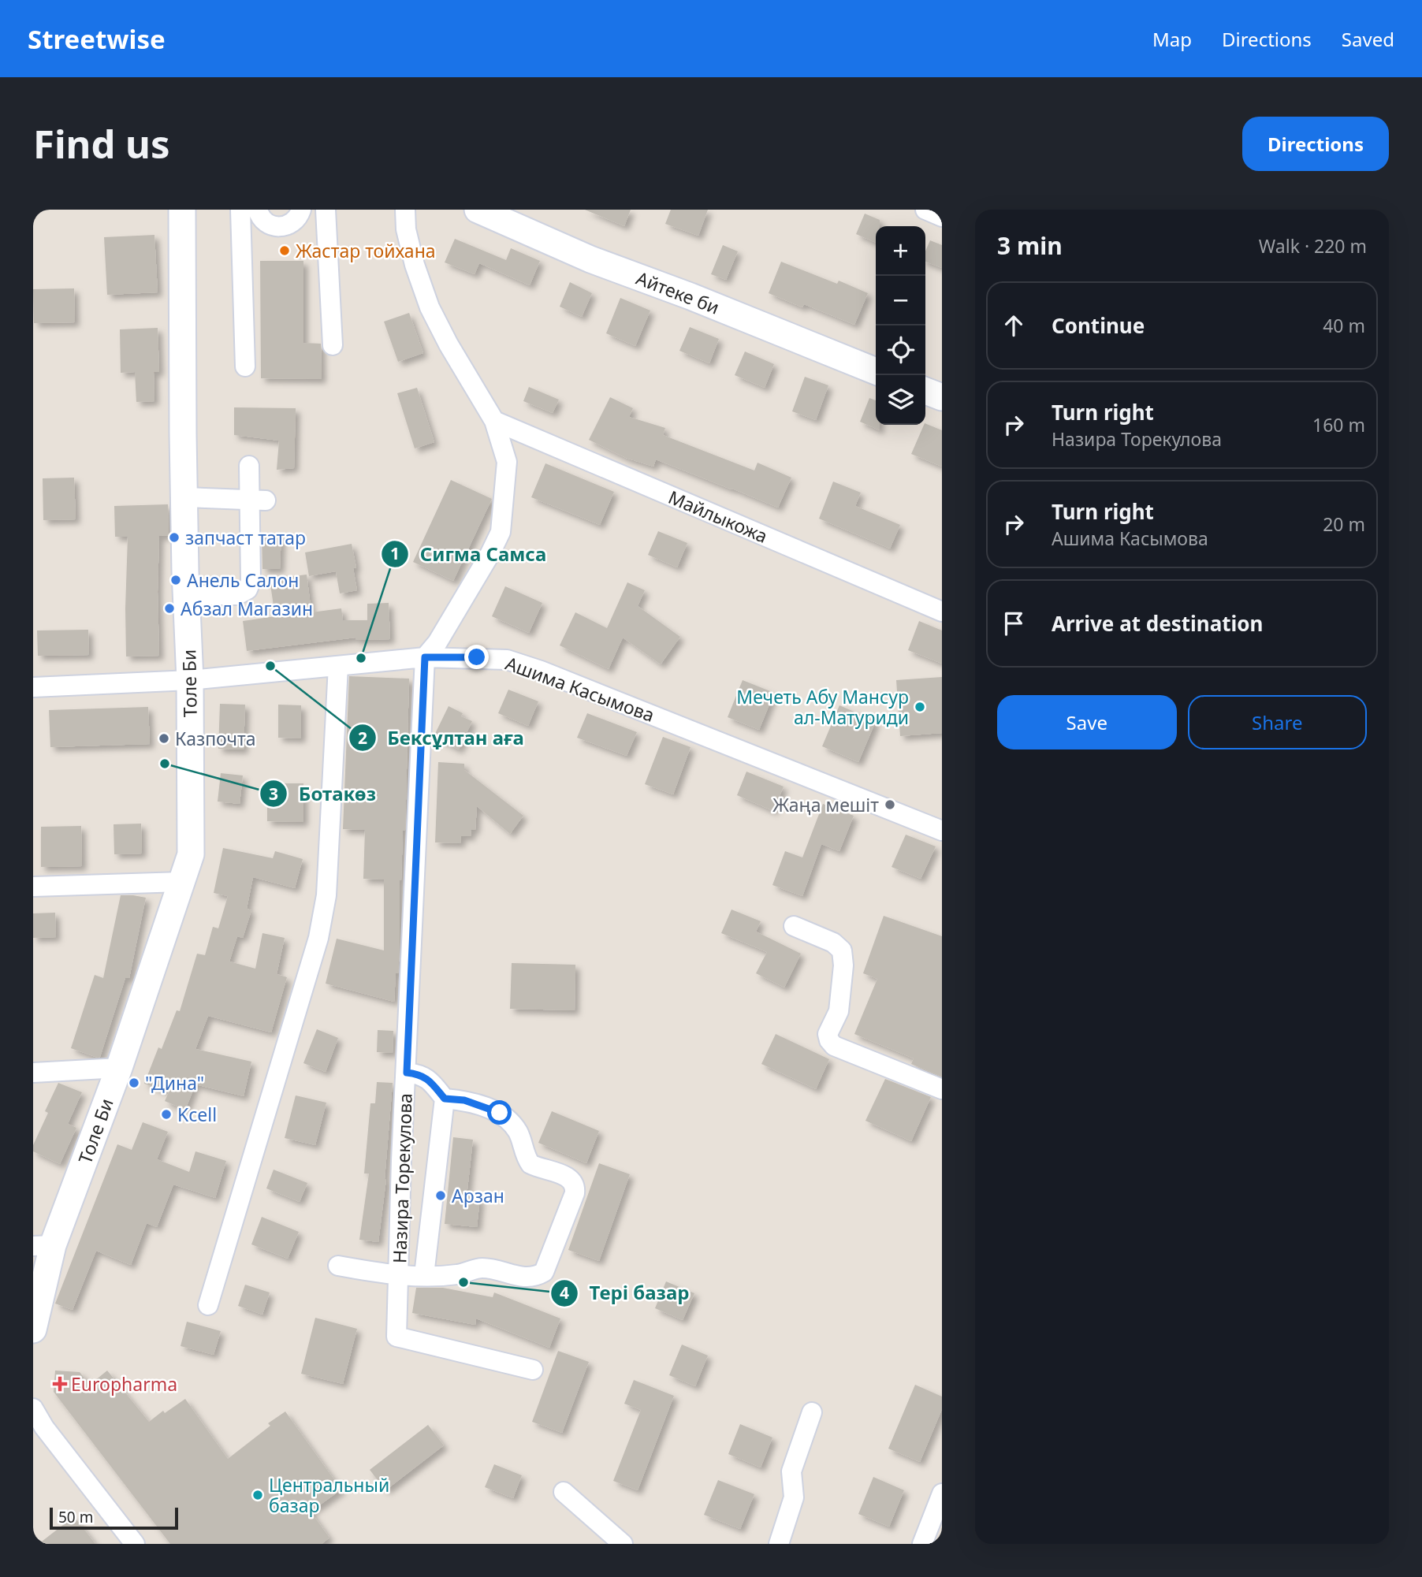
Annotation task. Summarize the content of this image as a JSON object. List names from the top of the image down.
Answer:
{
  "streets": {
    "street": [
      "Айтеке би",
      "Майлыкожа",
      "Толе Би",
      "Ашима Касымова",
      "Назира Торекулова"
    ]
  },
  "crossings": [
    ["Толе Би", "Ашима Касымова"],
    ["Ашима Касымова", "Назира Торекулова"]
  ],
  "places": {
    "other": [
      "Жастар тойхана",
      "запчаст татар",
      "Анель Салон",
      "Абзал Магазин",
      "Сигма Самса",
      "Бексұлтан аға",
      "Мечеть Абу Мансур ал-Матуриди",
      "Казпочта",
      "Ботакөз",
      "Жаңа мешіт",
      "\"Дина\"",
      "Kcell",
      "Арзан",
      "Тері базар",
      "Центральный базар"
    ],
    "health": ["Europharma"]
  },
  "scale_bar": "50 m",
  "page": {
    "header": "Streetwise",
    "nav": ["Map", "Directions", "Saved"],
    "buttons": [
      "Directions",
      ["Save", "Share"]
    ],
    "title": "Find us",
    "heading": ["3 min", "Walk · 220 m"],
    "map_buttons": ["+", "−"],
    "list": [
      ["Continue", "40 m"],
      ["Turn right", "Назира Торекулова", "160 m"],
      ["Turn right", "Ашима Касымова", "20 m"],
      "Arrive at destination"
    ],
    "scale": "50 m"
  }
}
